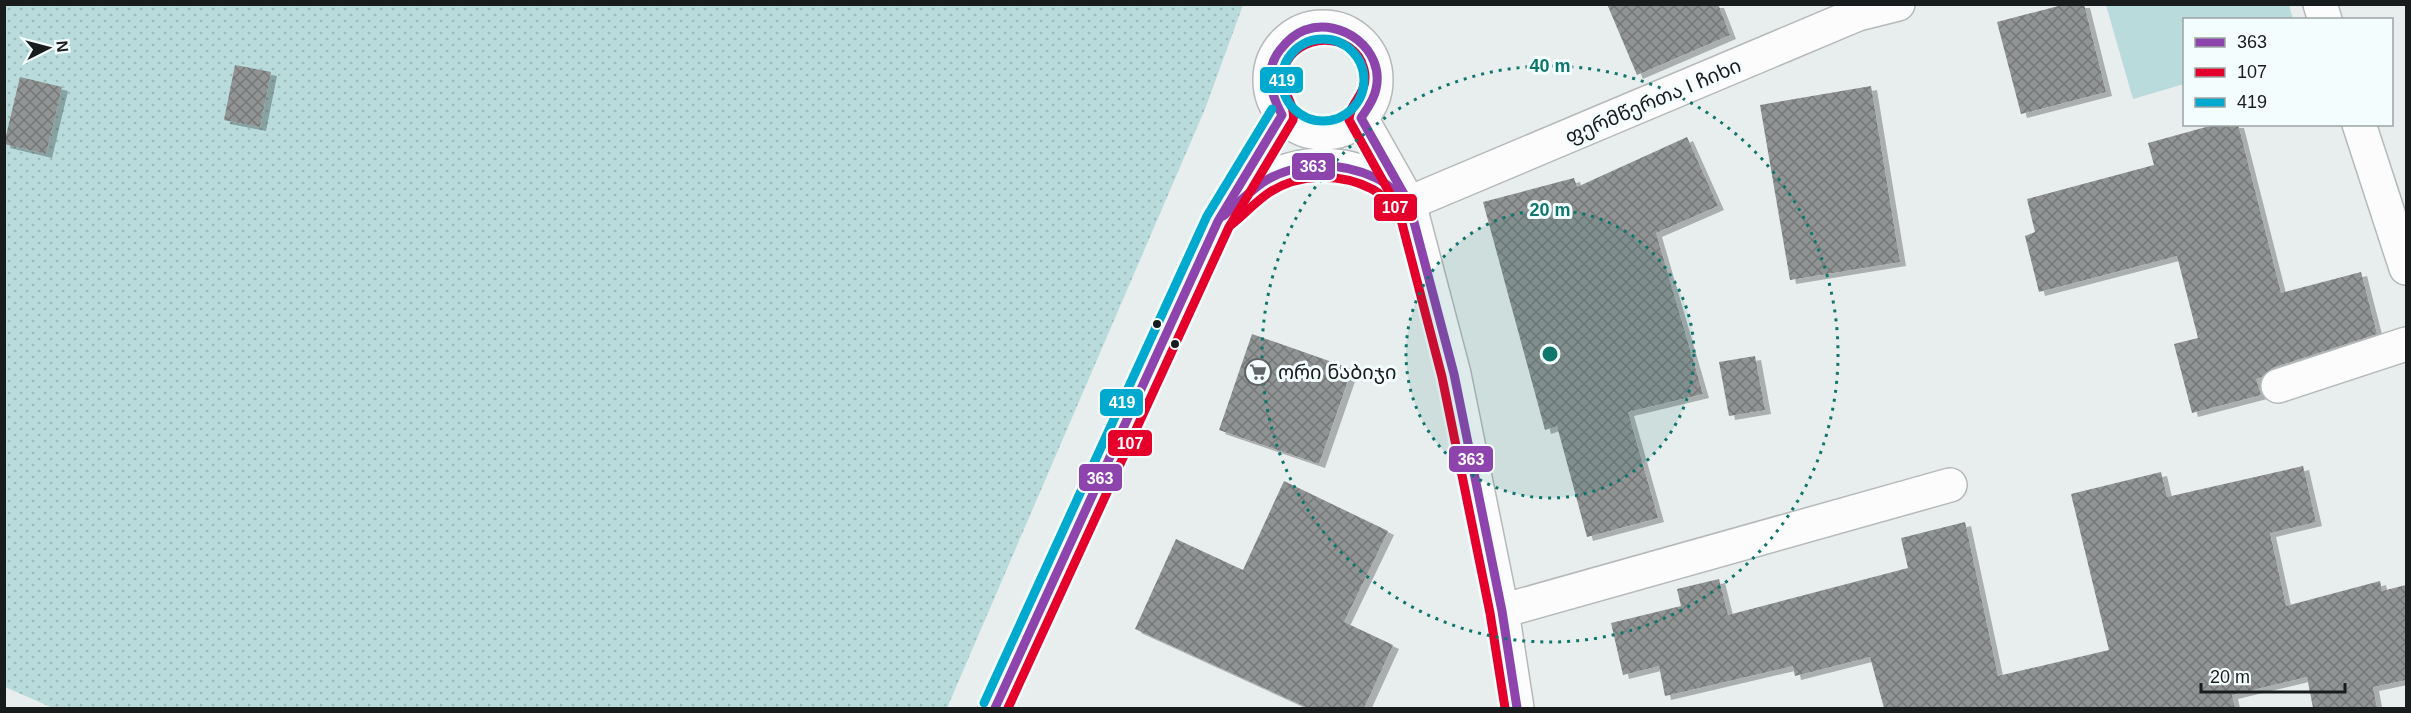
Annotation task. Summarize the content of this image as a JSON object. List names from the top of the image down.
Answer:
{
  "streets": {
    "street": ["ფერმწერთა I ჩიხი"]
  },
  "places": {
    "supermarket": ["ორი ნაბიჯი"]
  },
  "lines": ["transit line 363", "transit line 419", "transit line 107"],
  "legend": ["363", "107", "419"],
  "scale_bar": "20 m",
  "north": "right",
  "rings": ["40 m", "20 m"]
}
